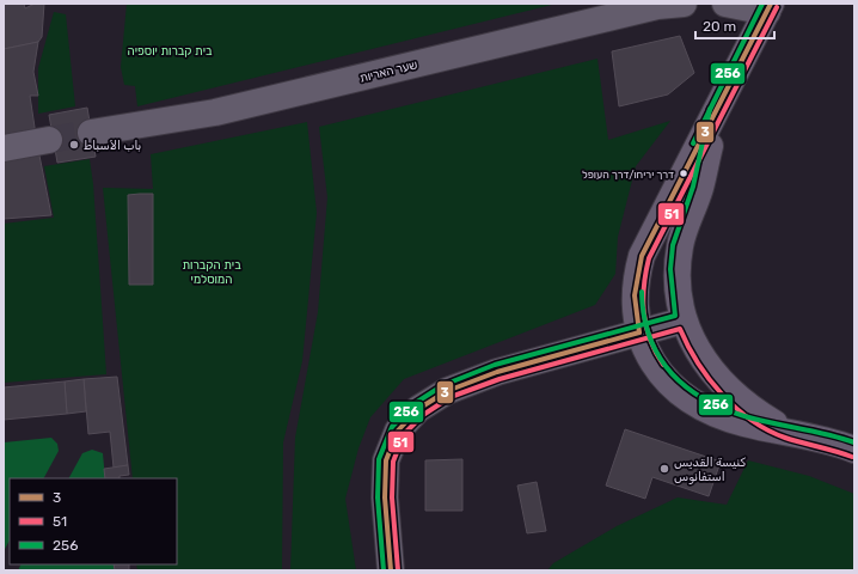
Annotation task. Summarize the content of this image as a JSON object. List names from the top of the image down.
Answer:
{
  "streets": {
    "street": ["שער האריות"]
  },
  "parks": ["בית קברות יוספיה", "בית הקברות המוסלמי"],
  "places": ["باب الأسباط", "דרך יריחו/דרך העופל", "كنيسة القديس استفانوس"],
  "lines": ["transit line 3", "transit line 256", "transit line 51"],
  "legend": ["3", "51", "256"],
  "scale_bar": "20 m"
}
